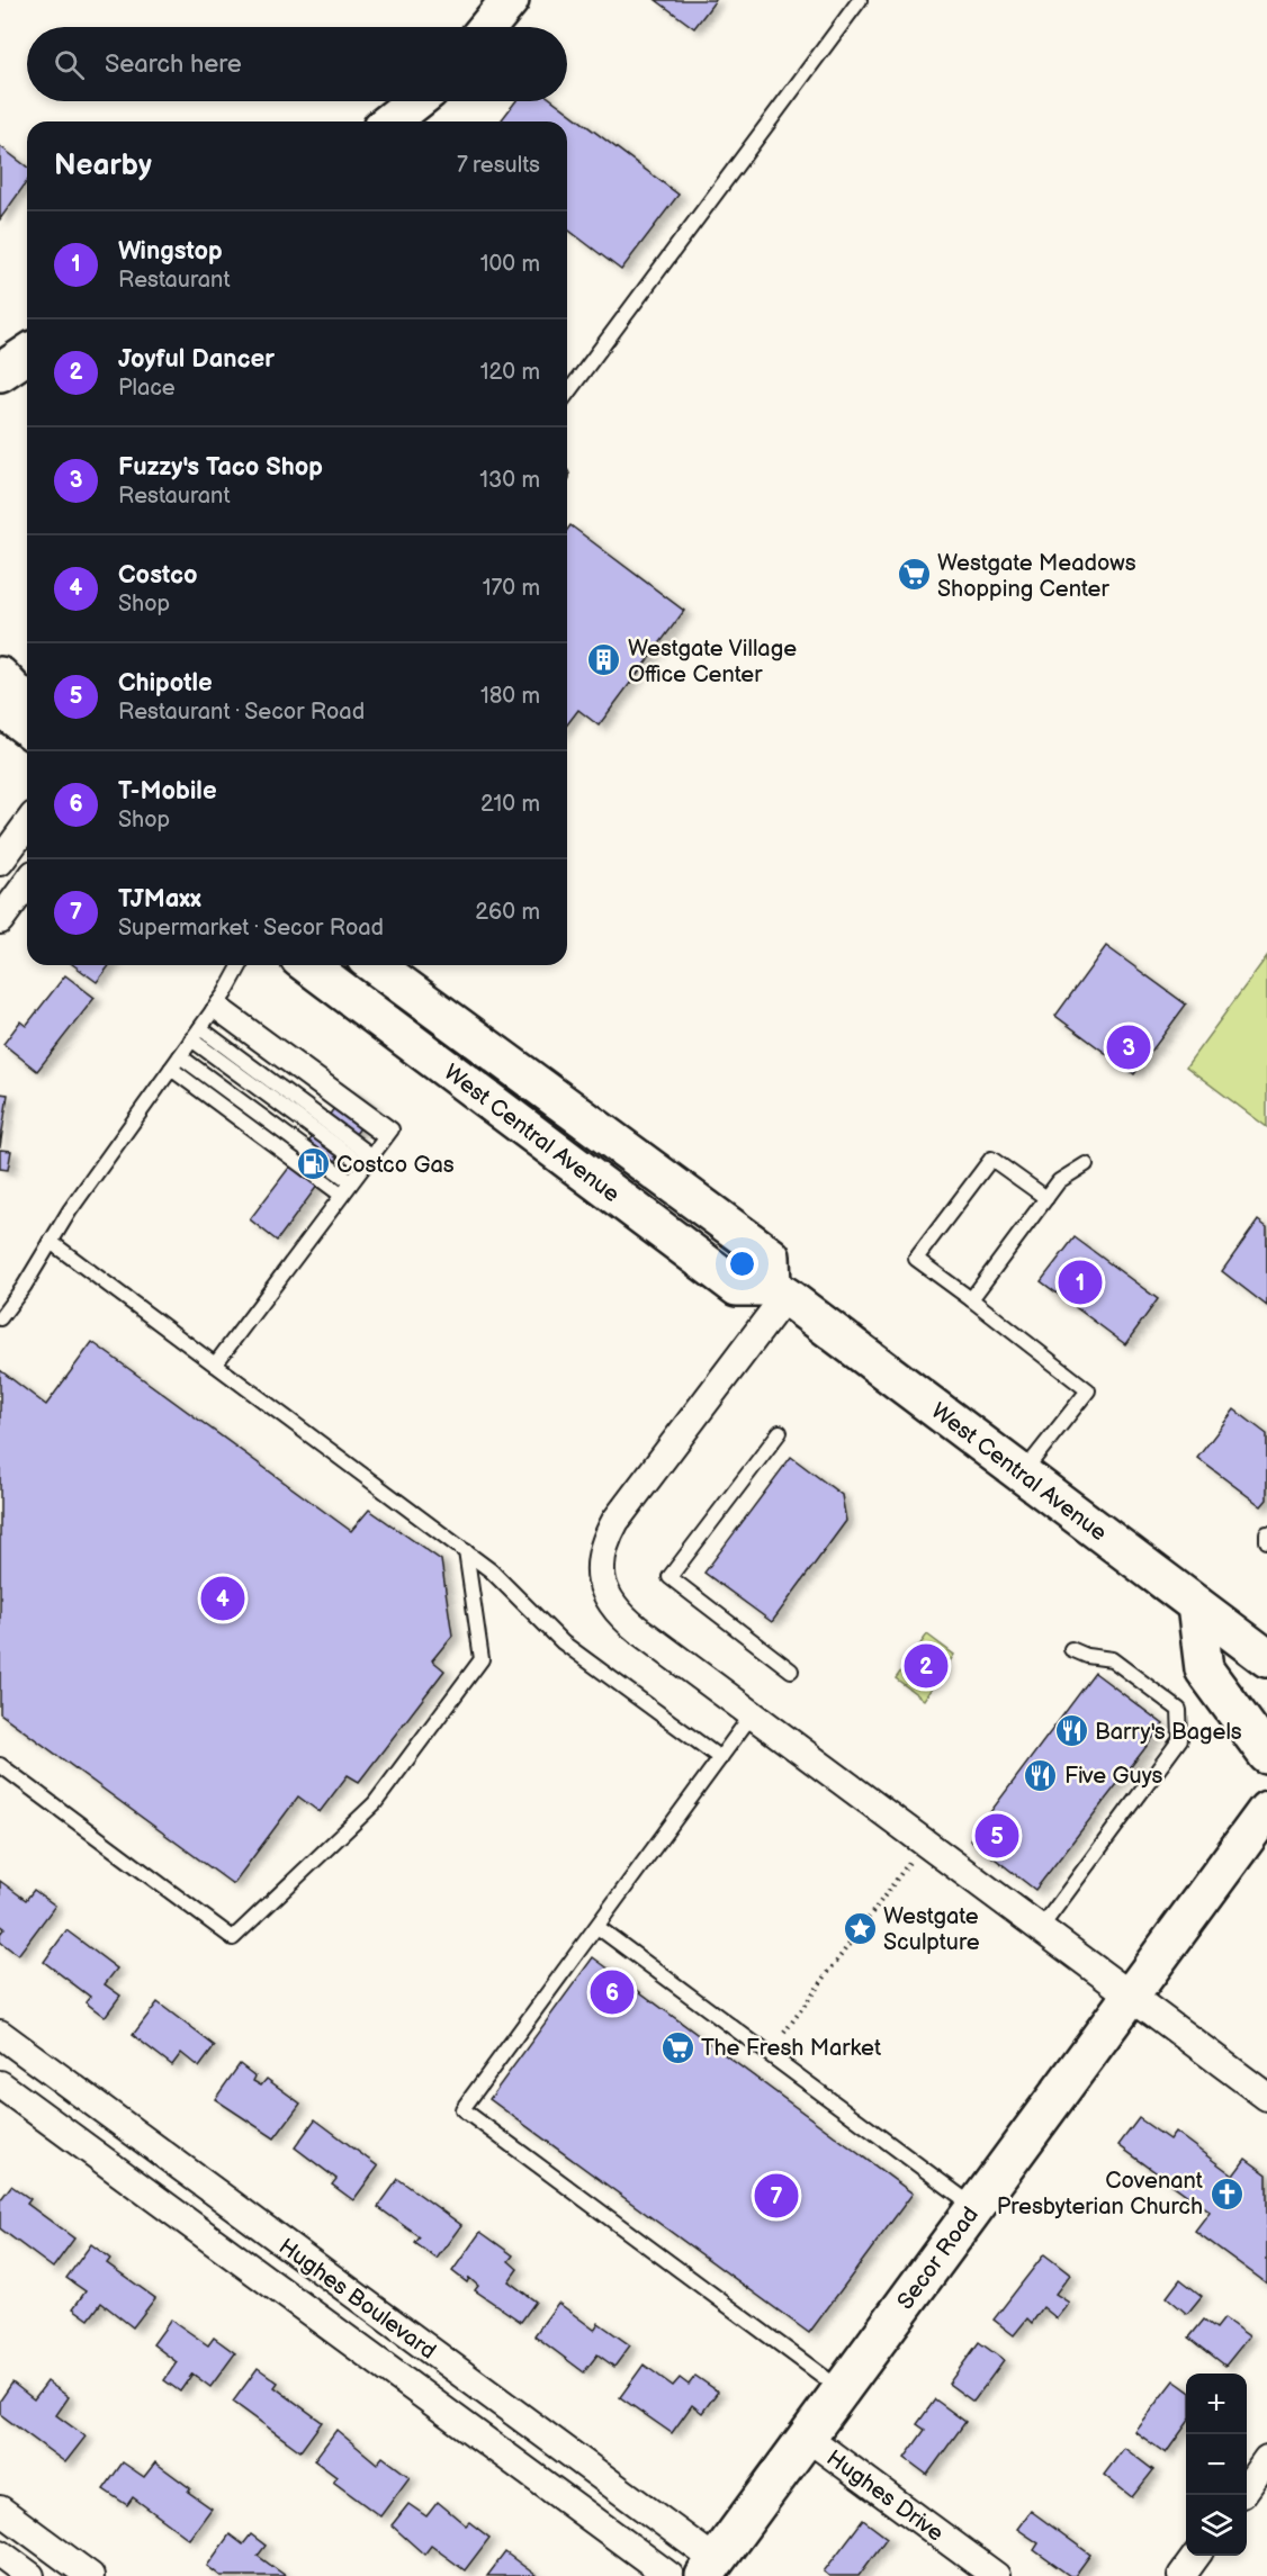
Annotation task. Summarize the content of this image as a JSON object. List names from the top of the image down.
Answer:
{
  "streets": {
    "main road": ["West Central Avenue", "Secor Road"],
    "street": ["Hughes Boulevard", "Hughes Drive"]
  },
  "crossings": [
    ["Secor Road", "Hughes Boulevard"],
    ["Secor Road", "Hughes Drive"]
  ],
  "places": {
    "supermarket": ["Westgate Meadows Shopping Center", "The Fresh Market"],
    "building": ["Westgate Village Office Center"],
    "fuel station": ["Costco Gas"],
    "restaurant": ["Barry's Bagels", "Five Guys"],
    "place": ["Westgate Sculpture"],
    "church": ["Covenant Presbyterian Church"]
  },
  "page": {
    "search": "Search here",
    "heading": ["Nearby", "7 results"],
    "list": [
      {
        "mark": "1",
        "name": "Wingstop",
        "note": "Restaurant",
        "value": "100 m"
      },
      {
        "mark": "2",
        "name": "Joyful Dancer",
        "note": "Place",
        "value": "120 m"
      },
      {
        "mark": "3",
        "name": "Fuzzy's Taco Shop",
        "note": "Restaurant",
        "value": "130 m"
      },
      {
        "mark": "4",
        "name": "Costco",
        "note": "Shop",
        "value": "170 m"
      },
      {
        "mark": "5",
        "name": "Chipotle",
        "note": "Restaurant · Secor Road",
        "value": "180 m"
      },
      {
        "mark": "6",
        "name": "T-Mobile",
        "note": "Shop",
        "value": "210 m"
      },
      {
        "mark": "7",
        "name": "TJMaxx",
        "note": "Supermarket · Secor Road",
        "value": "260 m"
      }
    ],
    "pins": [
      "3",
      "1",
      "4",
      "2",
      "5",
      "6",
      "7"
    ],
    "map_buttons": ["+", "−"]
  }
}
